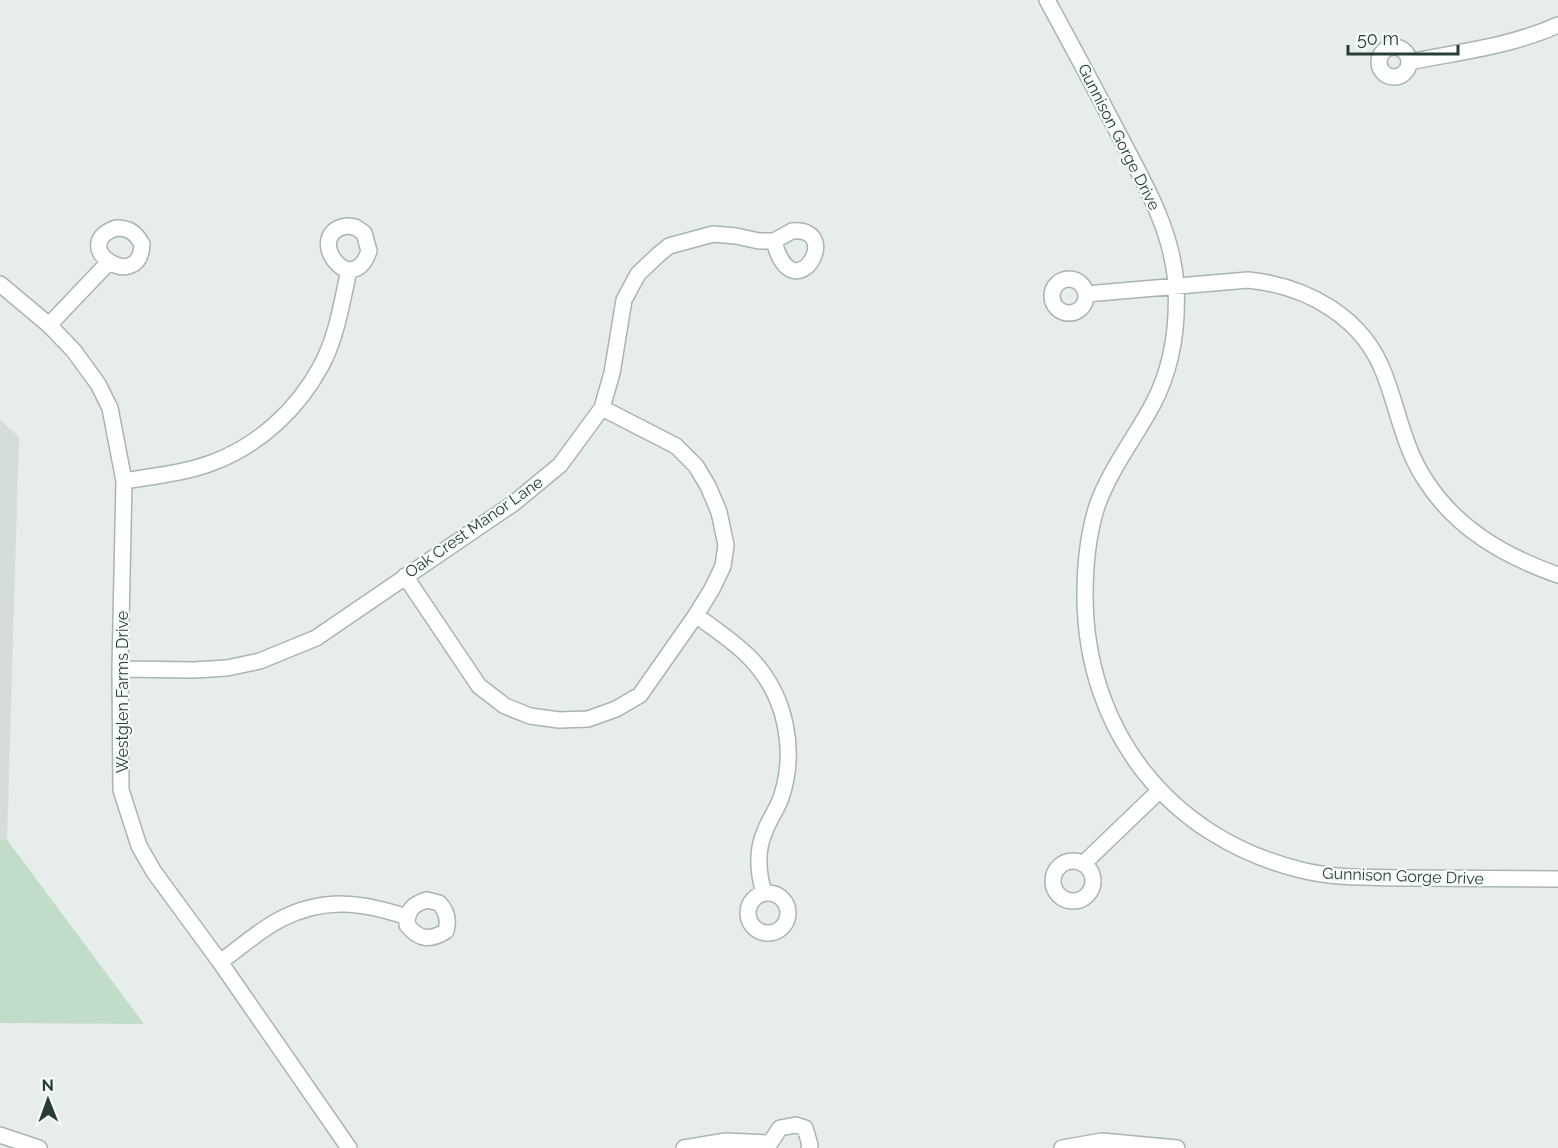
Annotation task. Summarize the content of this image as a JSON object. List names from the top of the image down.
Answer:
{
  "streets": {
    "street": ["Gunnison Gorge Drive", "Oak Crest Manor Lane", "Westglen Farms Drive"]
  },
  "crossings": [
    ["Oak Crest Manor Lane", "Westglen Farms Drive"]
  ],
  "scale_bar": "50 m",
  "north": "top"
}
